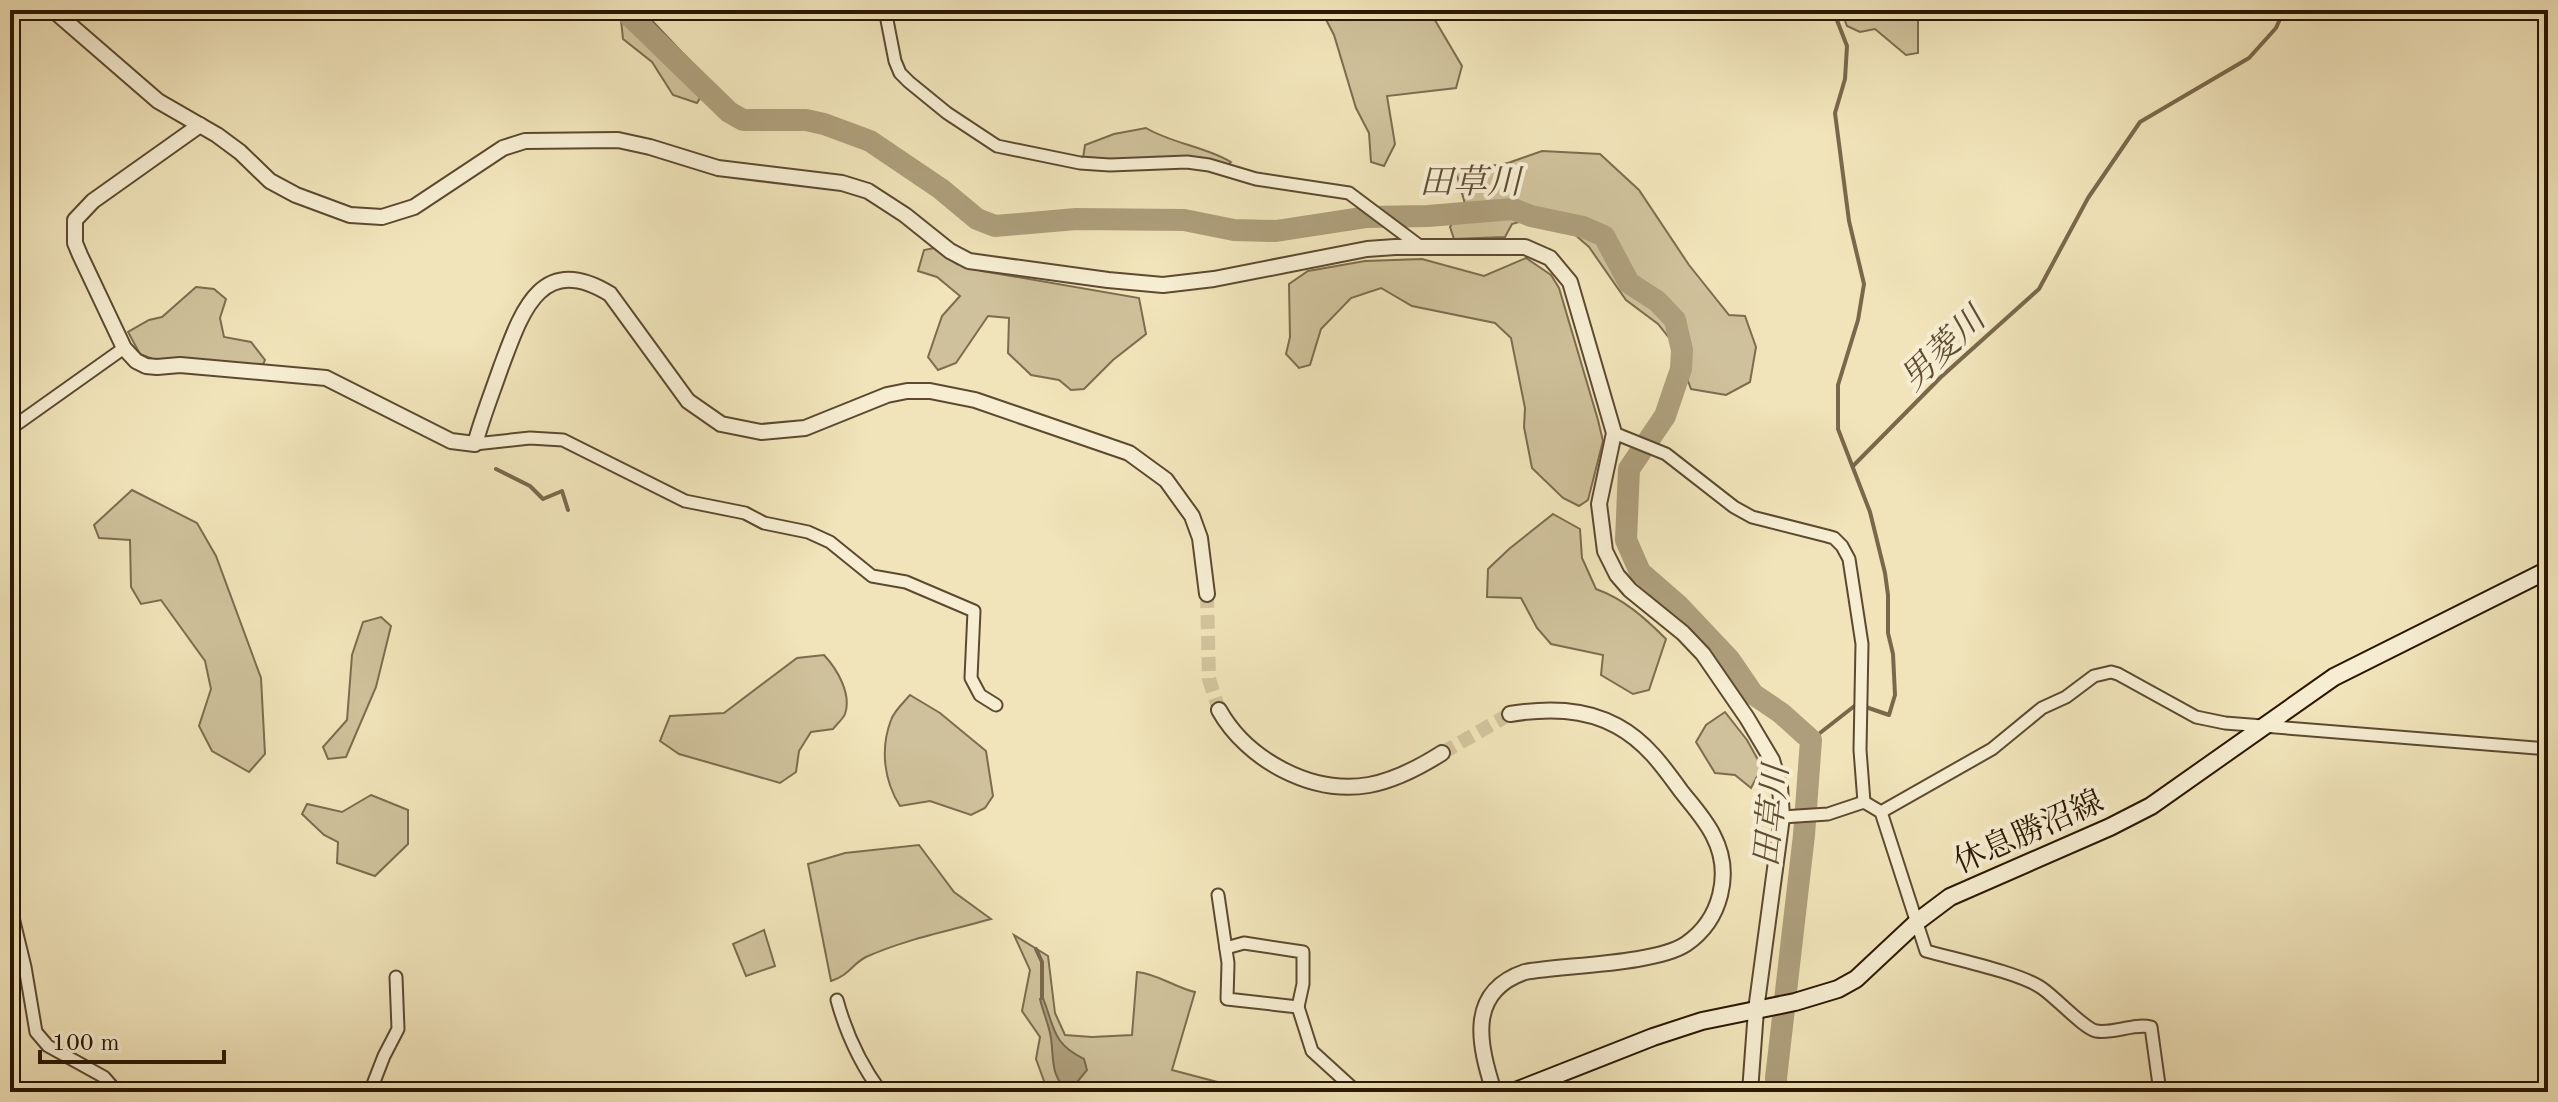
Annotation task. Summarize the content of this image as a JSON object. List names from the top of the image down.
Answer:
{
  "streets": {
    "main road": ["休息勝沼線"]
  },
  "water": ["田草川", "男菱川"],
  "scale_bar": "100 m"
}
